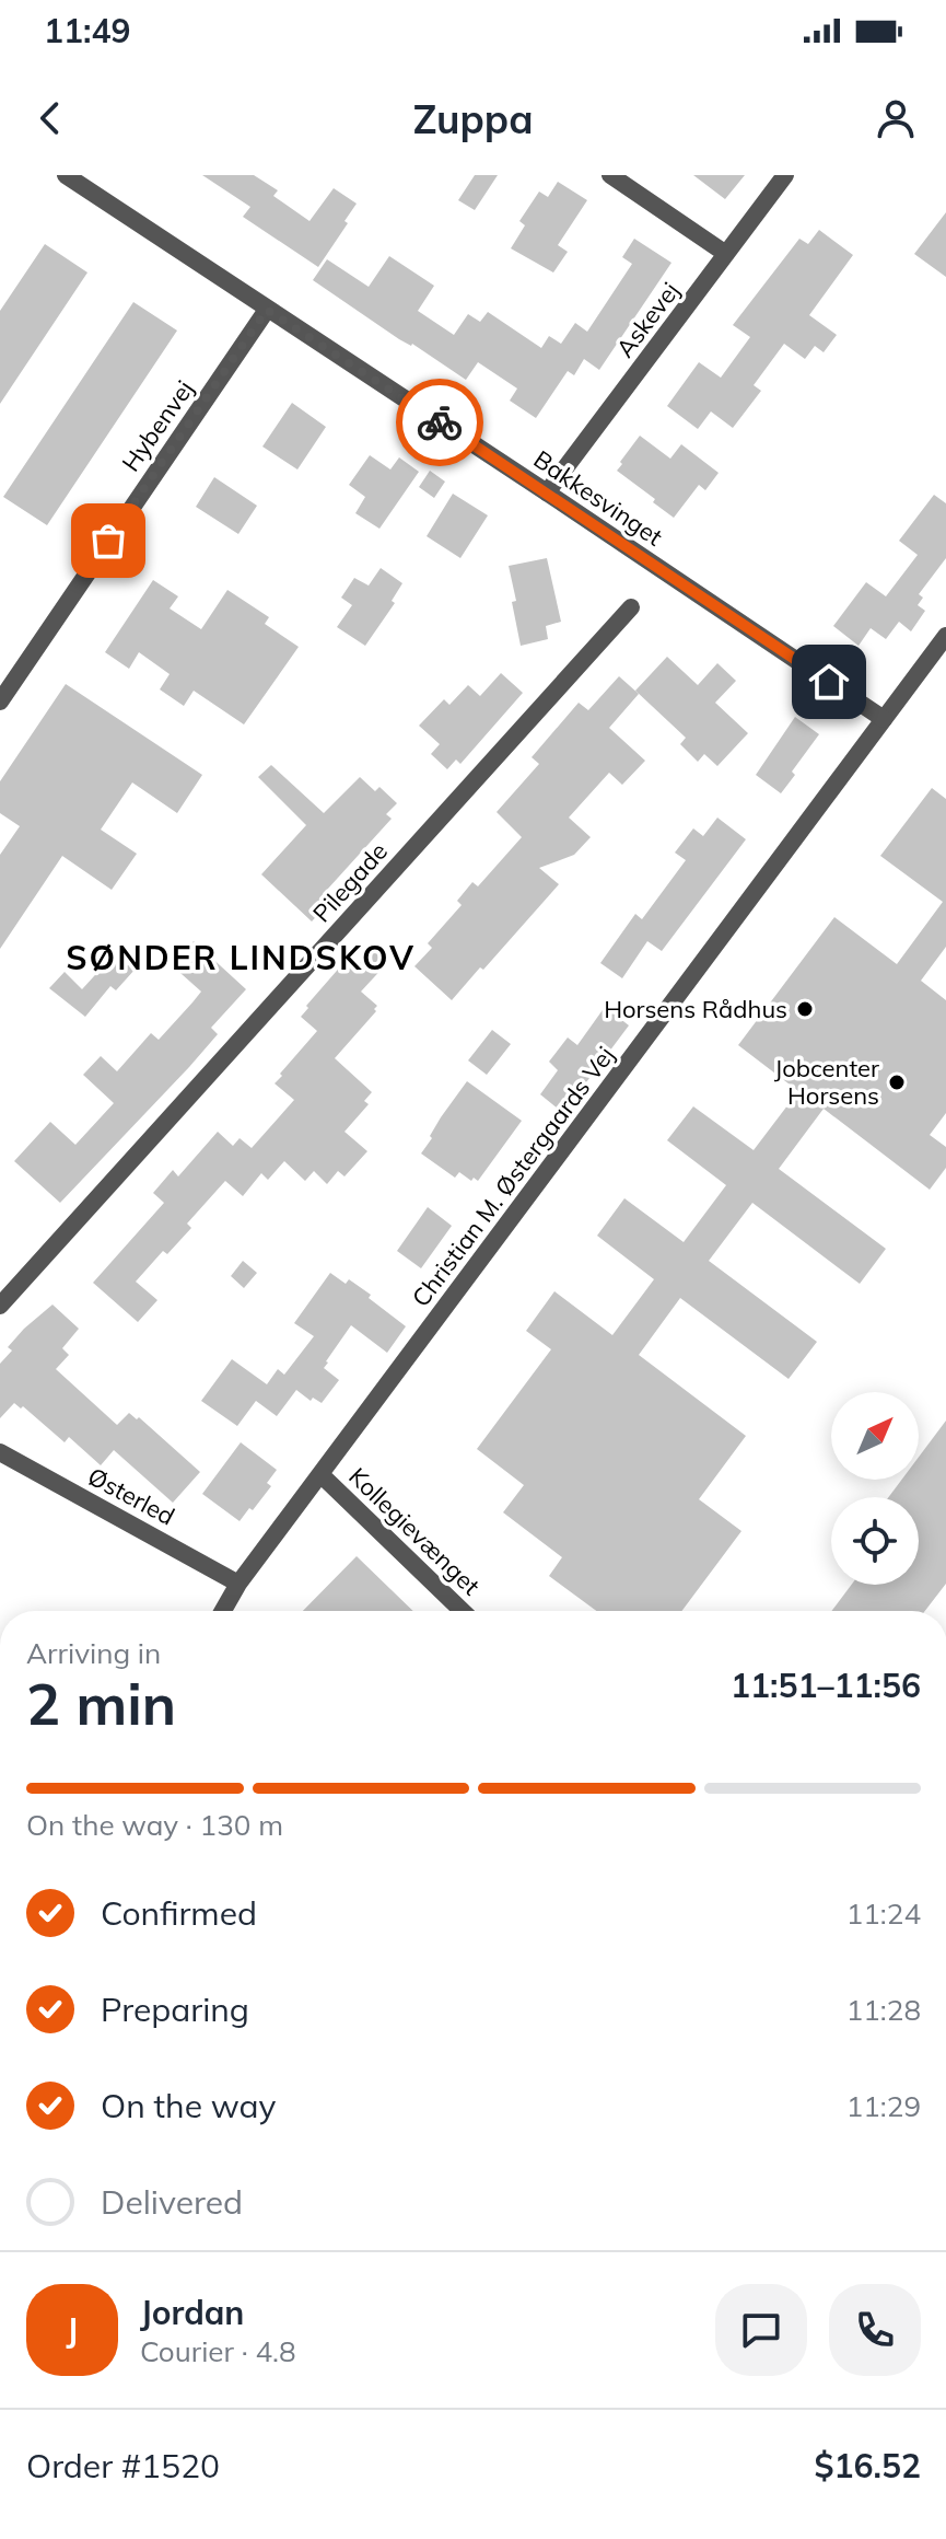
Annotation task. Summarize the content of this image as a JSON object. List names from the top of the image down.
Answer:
{
  "streets": {
    "street": [
      "Askevej",
      "Hybenvej",
      "Bakkesvinget",
      "Pilegade",
      "Christian M. Østergaards Vej",
      "Østerled",
      "Kollegievænget"
    ]
  },
  "crossings": [
    ["Askevej", "Bakkesvinget"],
    ["Hybenvej", "Bakkesvinget"],
    ["Bakkesvinget", "Christian M. Østergaards Vej"],
    ["Christian M. Østergaards Vej", "Østerled"],
    ["Christian M. Østergaards Vej", "Kollegievænget"]
  ],
  "districts": ["SØNDER LINDSKOV"],
  "places": ["Horsens Rådhus", "Jobcenter Horsens"],
  "north": "top right",
  "page": {
    "status": "11:49",
    "header": "Zuppa",
    "heading": ["2 min", "Arriving in", "11:51–11:56"],
    "panel": [
      "Jordan",
      "Courier · 4.8",
      "Order #1520",
      "$16.52"
    ],
    "bar": "On the way · 130 m",
    "list": [
      ["Confirmed", "11:24"],
      ["Preparing", "11:28"],
      ["On the way", "11:29"],
      "Delivered"
    ],
    "round": "J"
  }
}
